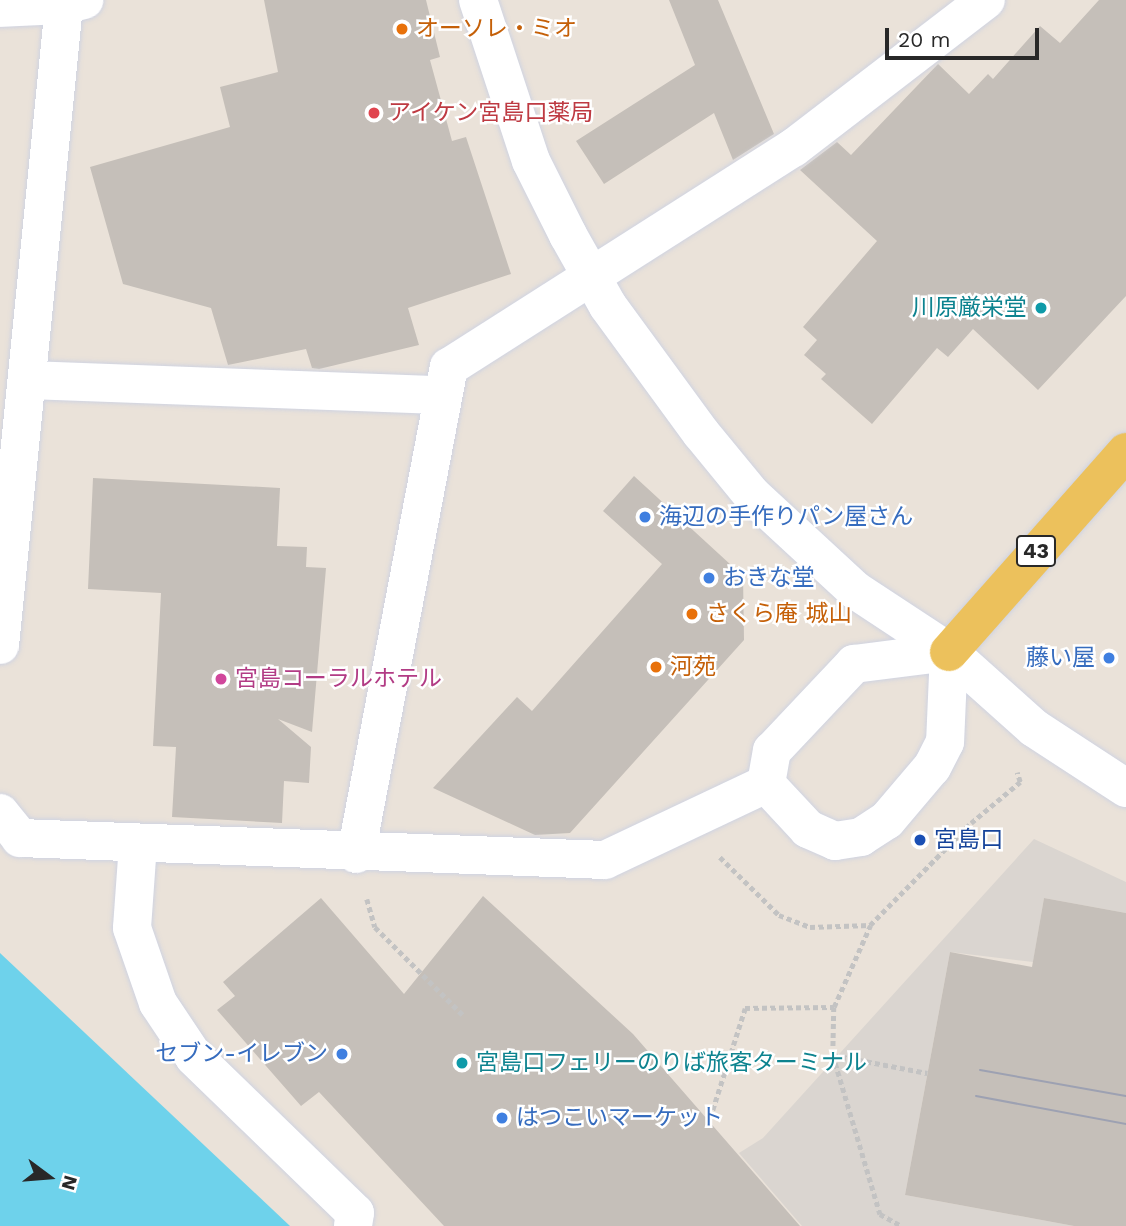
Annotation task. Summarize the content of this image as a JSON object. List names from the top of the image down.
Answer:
{
  "streets": {
    "main road": ["43"]
  },
  "places": [
    "オーソレ・ミオ",
    "アイケン宮島口薬局",
    "川原厳栄堂",
    "海辺の手作りパン屋さん",
    "おきな堂",
    "さくら庵 城山",
    "藤い屋",
    "河苑",
    "宮島コーラルホテル",
    "宮島口",
    "セブン-イレブン",
    "宮島口フェリーのりば旅客ターミナル",
    "はつこいマーケット"
  ],
  "scale_bar": "20 m",
  "north": "right"
}
